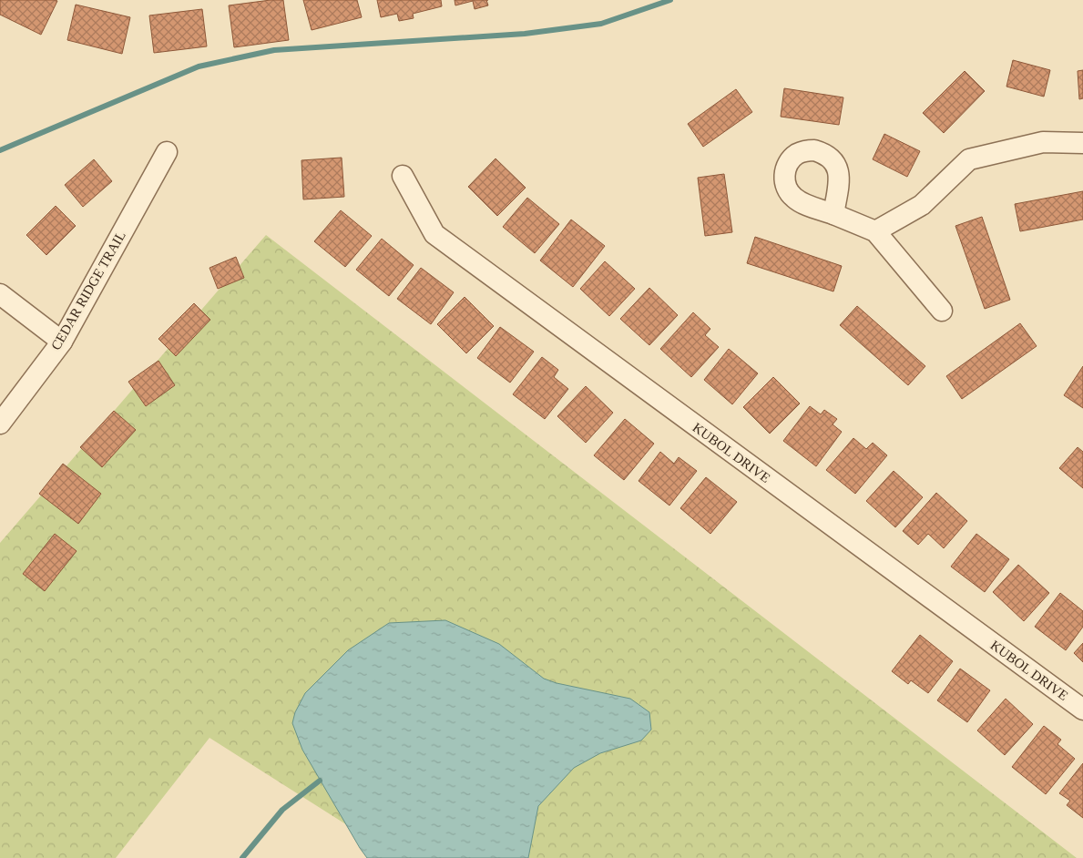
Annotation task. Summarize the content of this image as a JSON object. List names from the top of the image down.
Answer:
{
  "streets": {
    "street": ["CEDAR RIDGE TRAIL", "KUBOL DRIVE"]
  }
}
